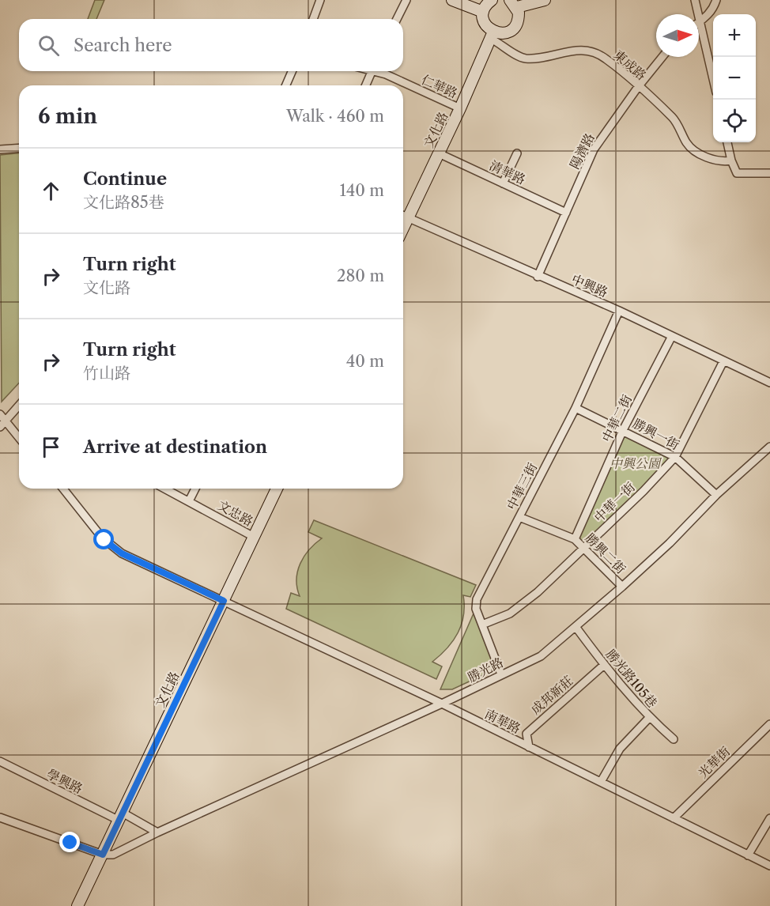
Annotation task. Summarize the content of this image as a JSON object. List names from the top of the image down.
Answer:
{
  "streets": {
    "street": [
      "東成路",
      "仁華路",
      "文化路",
      "陽濟路",
      "清華路",
      "中興路",
      "中華二街",
      "勝興一街",
      "中華三街",
      "中華一街",
      "文忠路",
      "勝興二街",
      "勝光路",
      "勝光路105巷",
      "成邦新莊",
      "南華路",
      "光華街",
      "學興路"
    ]
  },
  "crossings": [
    ["東成路", "文化路"],
    ["東成路", "陽濟路"],
    ["仁華路", "文化路"],
    ["文化路", "清華路"],
    ["文化路", "中興路"],
    ["文化路", "文忠路"],
    ["文化路", "勝光路"],
    ["文化路", "南華路"],
    ["文化路", "學興路"],
    ["陽濟路", "清華路"],
    ["陽濟路", "中興路"],
    ["中興路", "中華二街"],
    ["中興路", "中華三街"],
    ["中興路", "中華一街"],
    ["中華二街", "勝興一街"],
    ["中華二街", "勝興二街"],
    ["勝興一街", "中華三街"],
    ["勝興一街", "中華一街"],
    ["勝興一街", "勝光路"],
    ["中華三街", "中華一街"],
    ["中華三街", "勝興二街"],
    ["中華三街", "勝光路"],
    ["中華一街", "勝興二街"],
    ["勝興二街", "勝光路"],
    ["勝光路", "勝光路105巷"],
    ["勝光路", "南華路"],
    ["勝光路105巷", "成邦新莊"],
    ["成邦新莊", "南華路"],
    ["南華路", "光華街"]
  ],
  "parks": ["中興公園"],
  "north": "right",
  "page": {
    "map_buttons": ["+", "−"],
    "search": "Search here",
    "heading": ["6 min", "Walk · 460 m"],
    "list": [
      ["Continue", "文化路85巷", "140 m"],
      ["Turn right", "文化路", "280 m"],
      ["Turn right", "竹山路", "40 m"],
      "Arrive at destination"
    ]
  }
}
